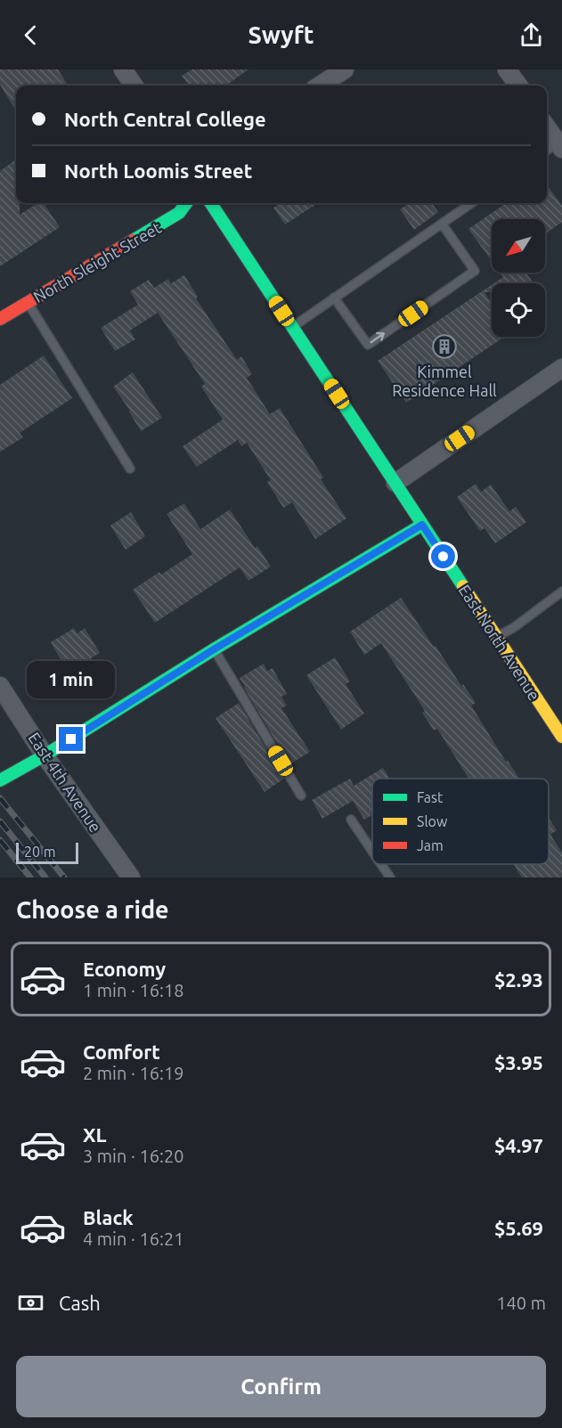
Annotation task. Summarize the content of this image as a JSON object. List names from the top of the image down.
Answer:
{
  "streets": {
    "street": ["North Sleight Street", "East North Avenue", "East 4th Avenue"]
  },
  "places": {
    "building": ["Kimmel Residence Hall"]
  },
  "legend": ["Fast", "Slow", "Jam"],
  "scale_bar": "20 m",
  "north": "bottom left",
  "page": {
    "header": "Swyft",
    "banner": ["North Central College", "North Loomis Street"],
    "bubble": "1 min",
    "scale": "20 m",
    "heading": "Choose a ride",
    "list": [
      {
        "name": "Economy",
        "note": "1 min · 16:18",
        "value": "$2.93"
      },
      {
        "name": "Comfort",
        "note": "2 min · 16:19",
        "value": "$3.95"
      },
      {
        "name": "XL",
        "note": "3 min · 16:20",
        "value": "$4.97"
      },
      {
        "name": "Black",
        "note": "4 min · 16:21",
        "value": "$5.69"
      }
    ],
    "pay": ["Cash", "140 m"],
    "buttons": "Confirm"
  }
}
